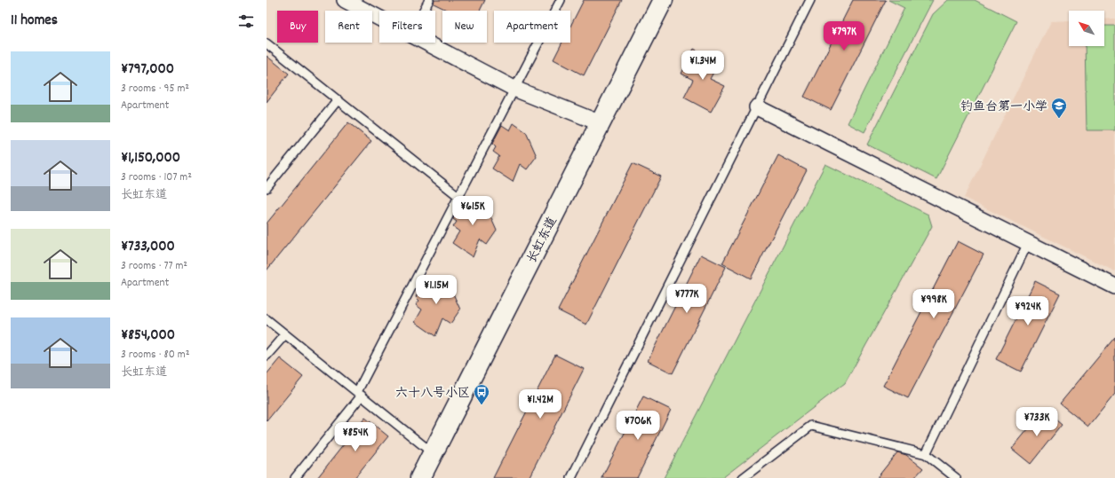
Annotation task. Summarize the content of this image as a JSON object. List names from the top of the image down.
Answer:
{
  "streets": {
    "street": ["长虹东道"]
  },
  "places": {
    "school or university": ["钓鱼台第一小学"],
    "bus stop": ["六十八号小区"]
  },
  "north": "top left",
  "page": {
    "heading": "11 homes",
    "chip": [
      "Buy",
      "Rent",
      "Filters",
      "New",
      "Apartment"
    ],
    "price": [
      "¥797K",
      "¥1.34M",
      "¥615K",
      "¥1.15M",
      "¥777K",
      "¥998K",
      "¥924K",
      "¥1.42M",
      "¥733K",
      "¥706K",
      "¥854K"
    ],
    "list": [
      {
        "name": "¥797,000",
        "note": "3 rooms · 95 m² · Apartment"
      },
      {
        "name": "¥1,150,000",
        "note": "3 rooms · 107 m² · 长虹东道"
      },
      {
        "name": "¥733,000",
        "note": "3 rooms · 77 m² · Apartment"
      },
      {
        "name": "¥854,000",
        "note": "3 rooms · 80 m² · 长虹东道"
      }
    ]
  }
}
